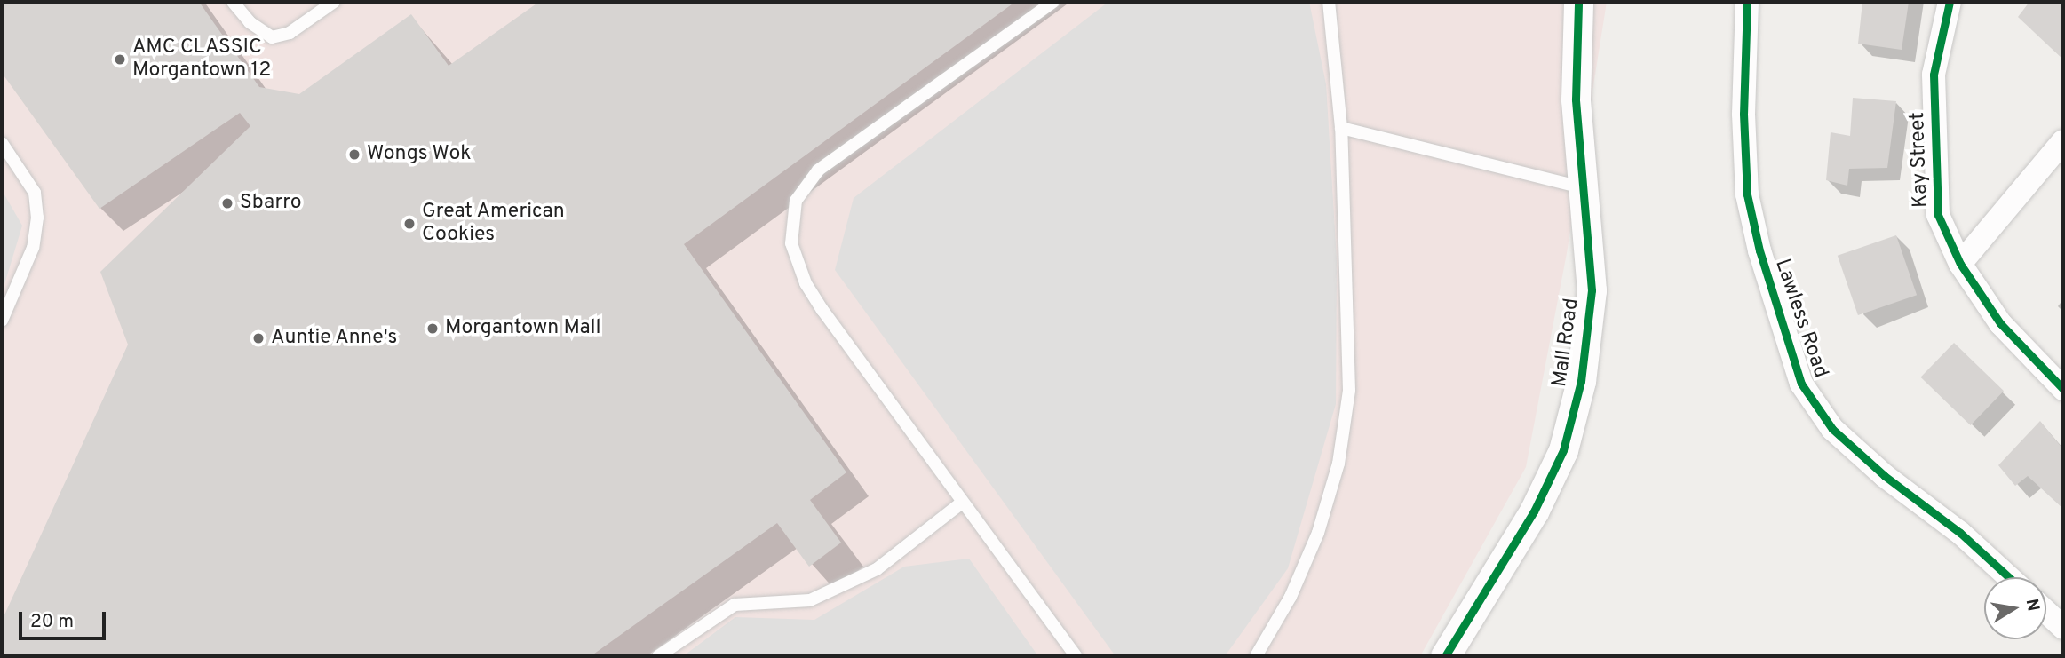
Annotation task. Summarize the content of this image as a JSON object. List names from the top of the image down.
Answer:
{
  "streets": {
    "street": ["Kay Street", "Lawless Road", "Mall Road"]
  },
  "places": [
    "AMC CLASSIC Morgantown 12",
    "Wongs Wok",
    "Sbarro",
    "Great American Cookies",
    "Morgantown Mall",
    "Auntie Anne's"
  ],
  "scale_bar": "20 m",
  "north": "right"
}
